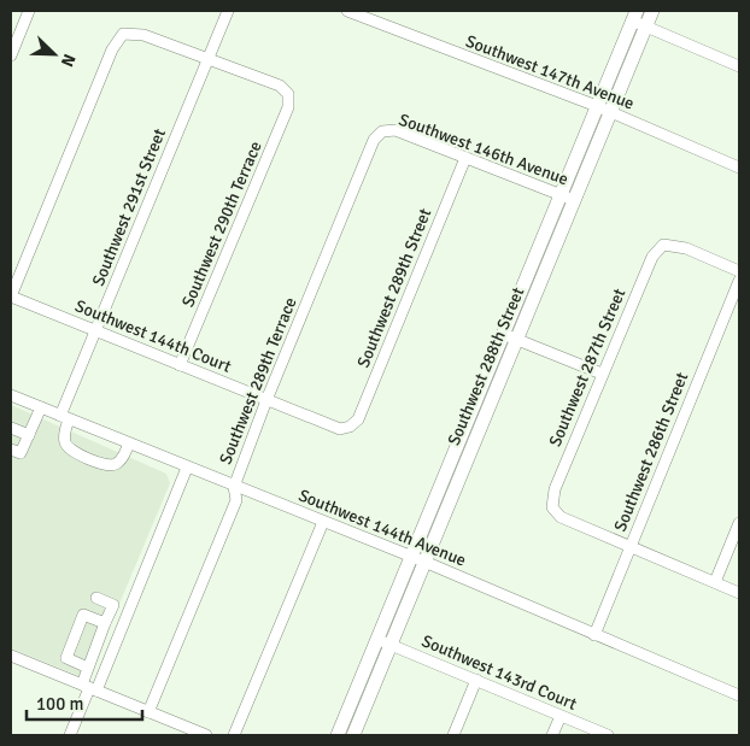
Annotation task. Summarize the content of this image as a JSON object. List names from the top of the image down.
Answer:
{
  "streets": {
    "main road": ["Southwest 288th Street"],
    "street": [
      "Southwest 147th Avenue",
      "Southwest 146th Avenue",
      "Southwest 291st Street",
      "Southwest 290th Terrace",
      "Southwest 289th Street",
      "Southwest 144th Court",
      "Southwest 287th Street",
      "Southwest 289th Terrace",
      "Southwest 286th Street",
      "Southwest 144th Avenue",
      "Southwest 143rd Court"
    ]
  },
  "crossings": [
    ["Southwest 147th Avenue", "Southwest 288th Street"],
    ["Southwest 146th Avenue", "Southwest 289th Street"],
    ["Southwest 146th Avenue", "Southwest 288th Street"],
    ["Southwest 146th Avenue", "Southwest 289th Terrace"],
    ["Southwest 291st Street", "Southwest 290th Terrace"],
    ["Southwest 291st Street", "Southwest 144th Court"],
    ["Southwest 291st Street", "Southwest 144th Avenue"],
    ["Southwest 290th Terrace", "Southwest 144th Court"],
    ["Southwest 289th Street", "Southwest 144th Court"],
    ["Southwest 144th Court", "Southwest 289th Terrace"],
    ["Southwest 288th Street", "Southwest 144th Avenue"],
    ["Southwest 288th Street", "Southwest 143rd Court"],
    ["Southwest 287th Street", "Southwest 286th Street"],
    ["Southwest 289th Terrace", "Southwest 144th Avenue"],
    ["Southwest 286th Street", "Southwest 144th Avenue"]
  ],
  "scale_bar": "100 m",
  "north": "bottom right"
}
